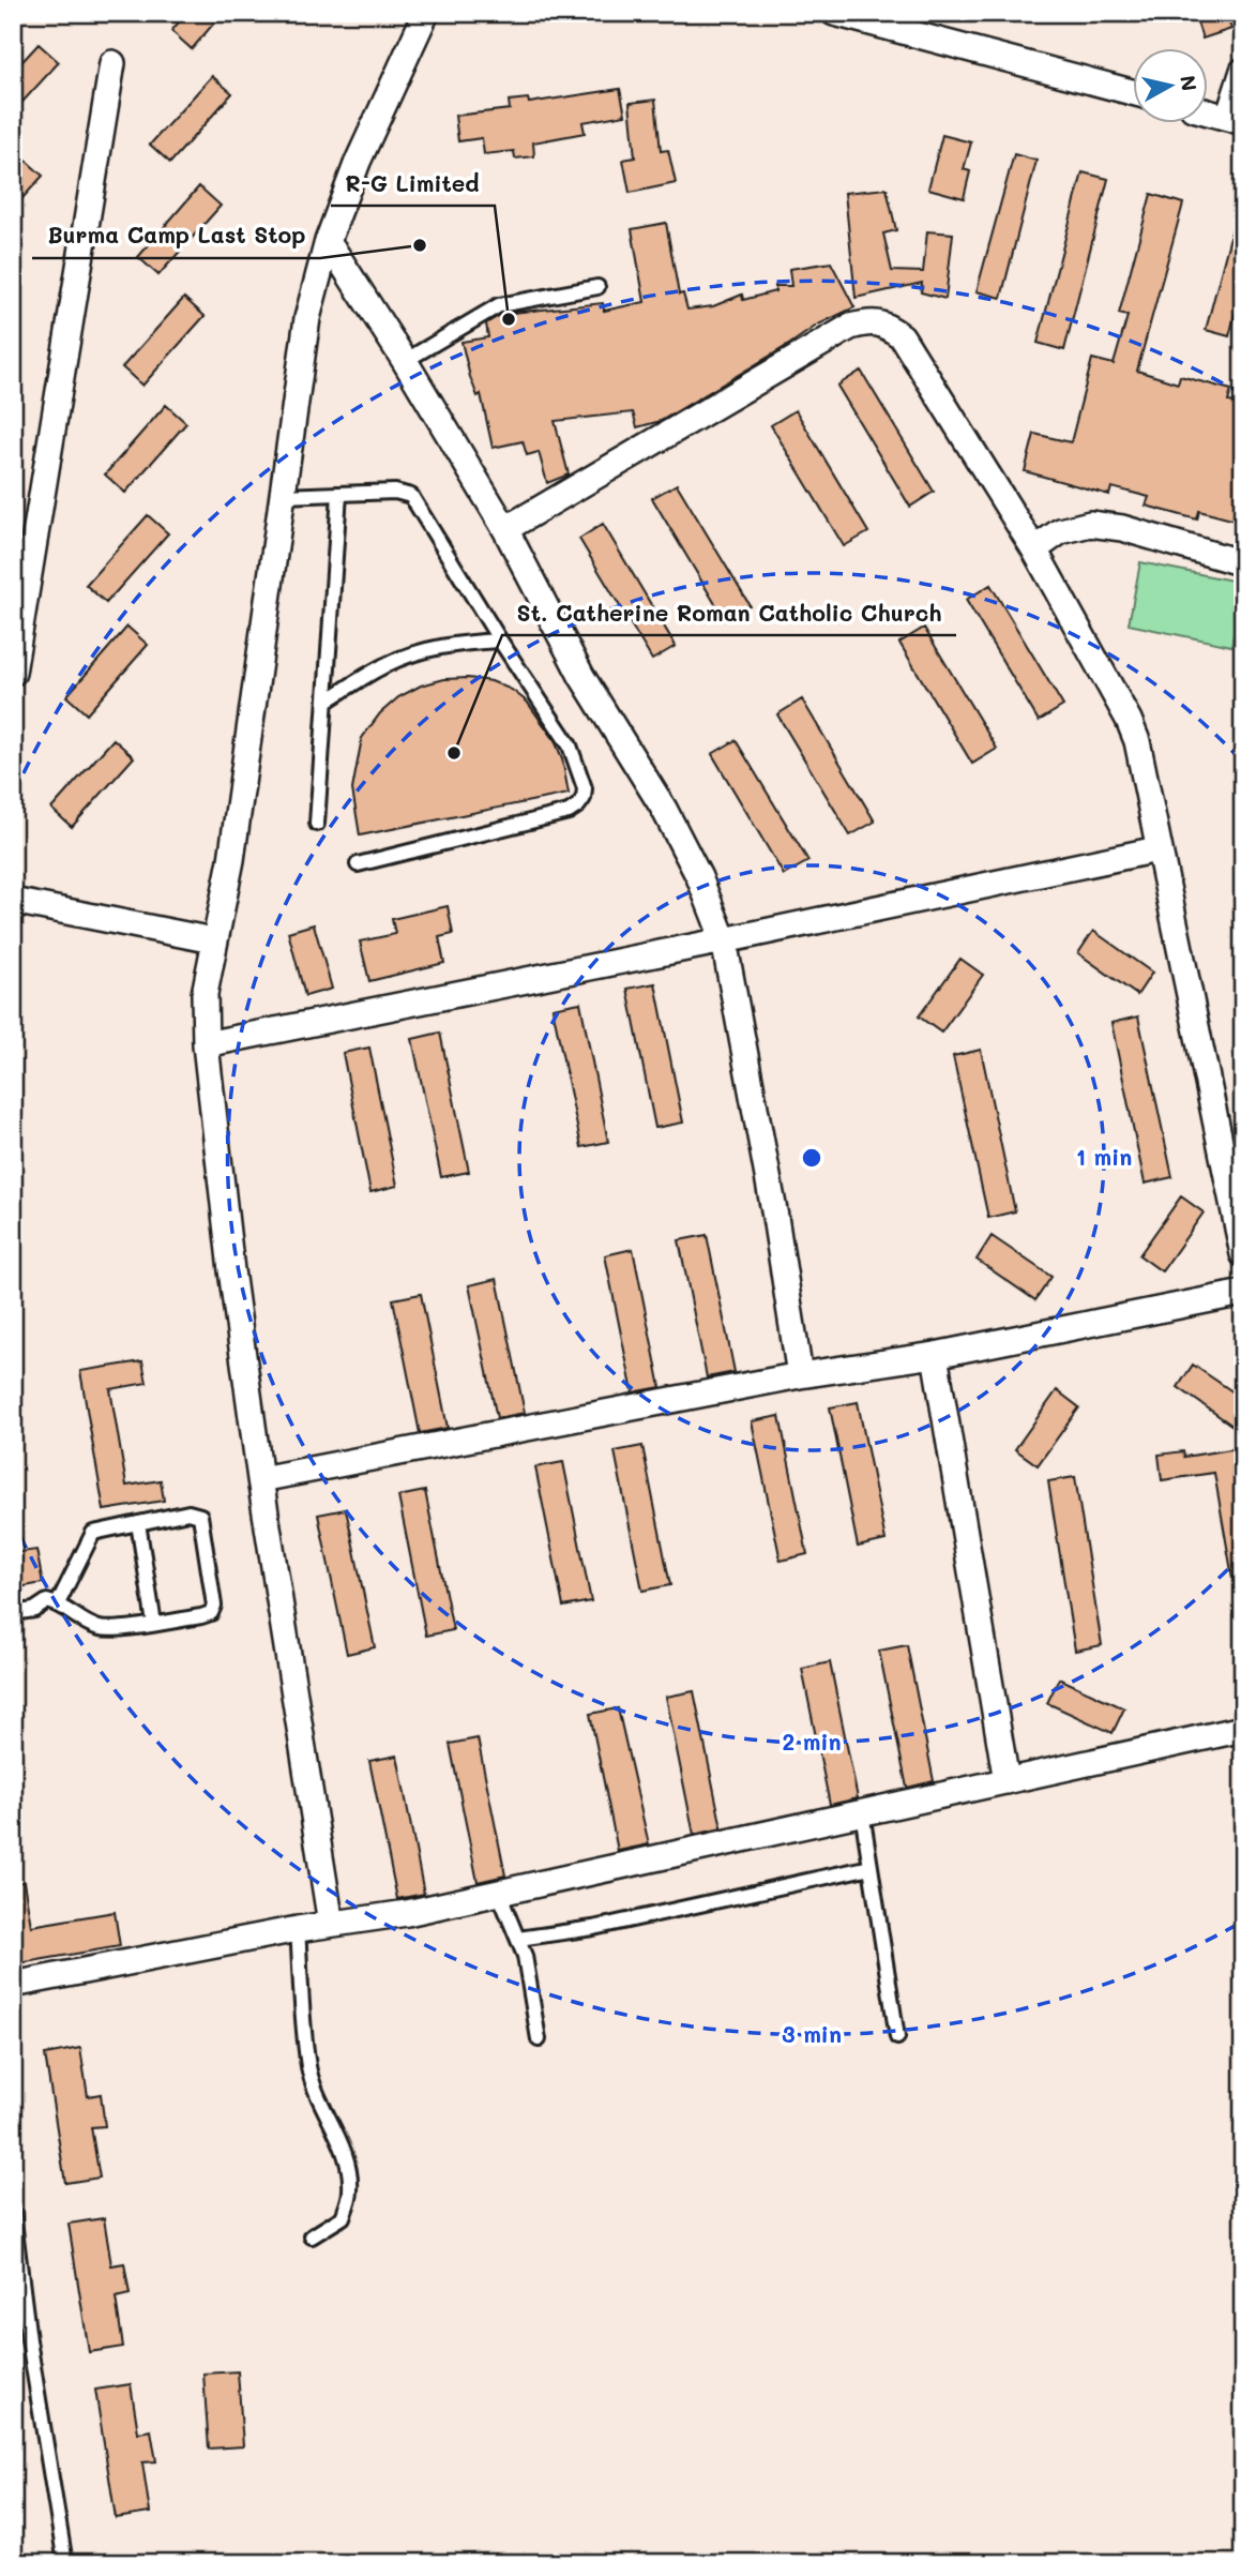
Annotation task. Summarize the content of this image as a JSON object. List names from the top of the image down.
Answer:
{
  "places": ["Burma Camp Last Stop", "R-G Limited", "St. Catherine Roman Catholic Church"],
  "north": "right",
  "rings": ["1 min", "2 min", "3 min"]
}
